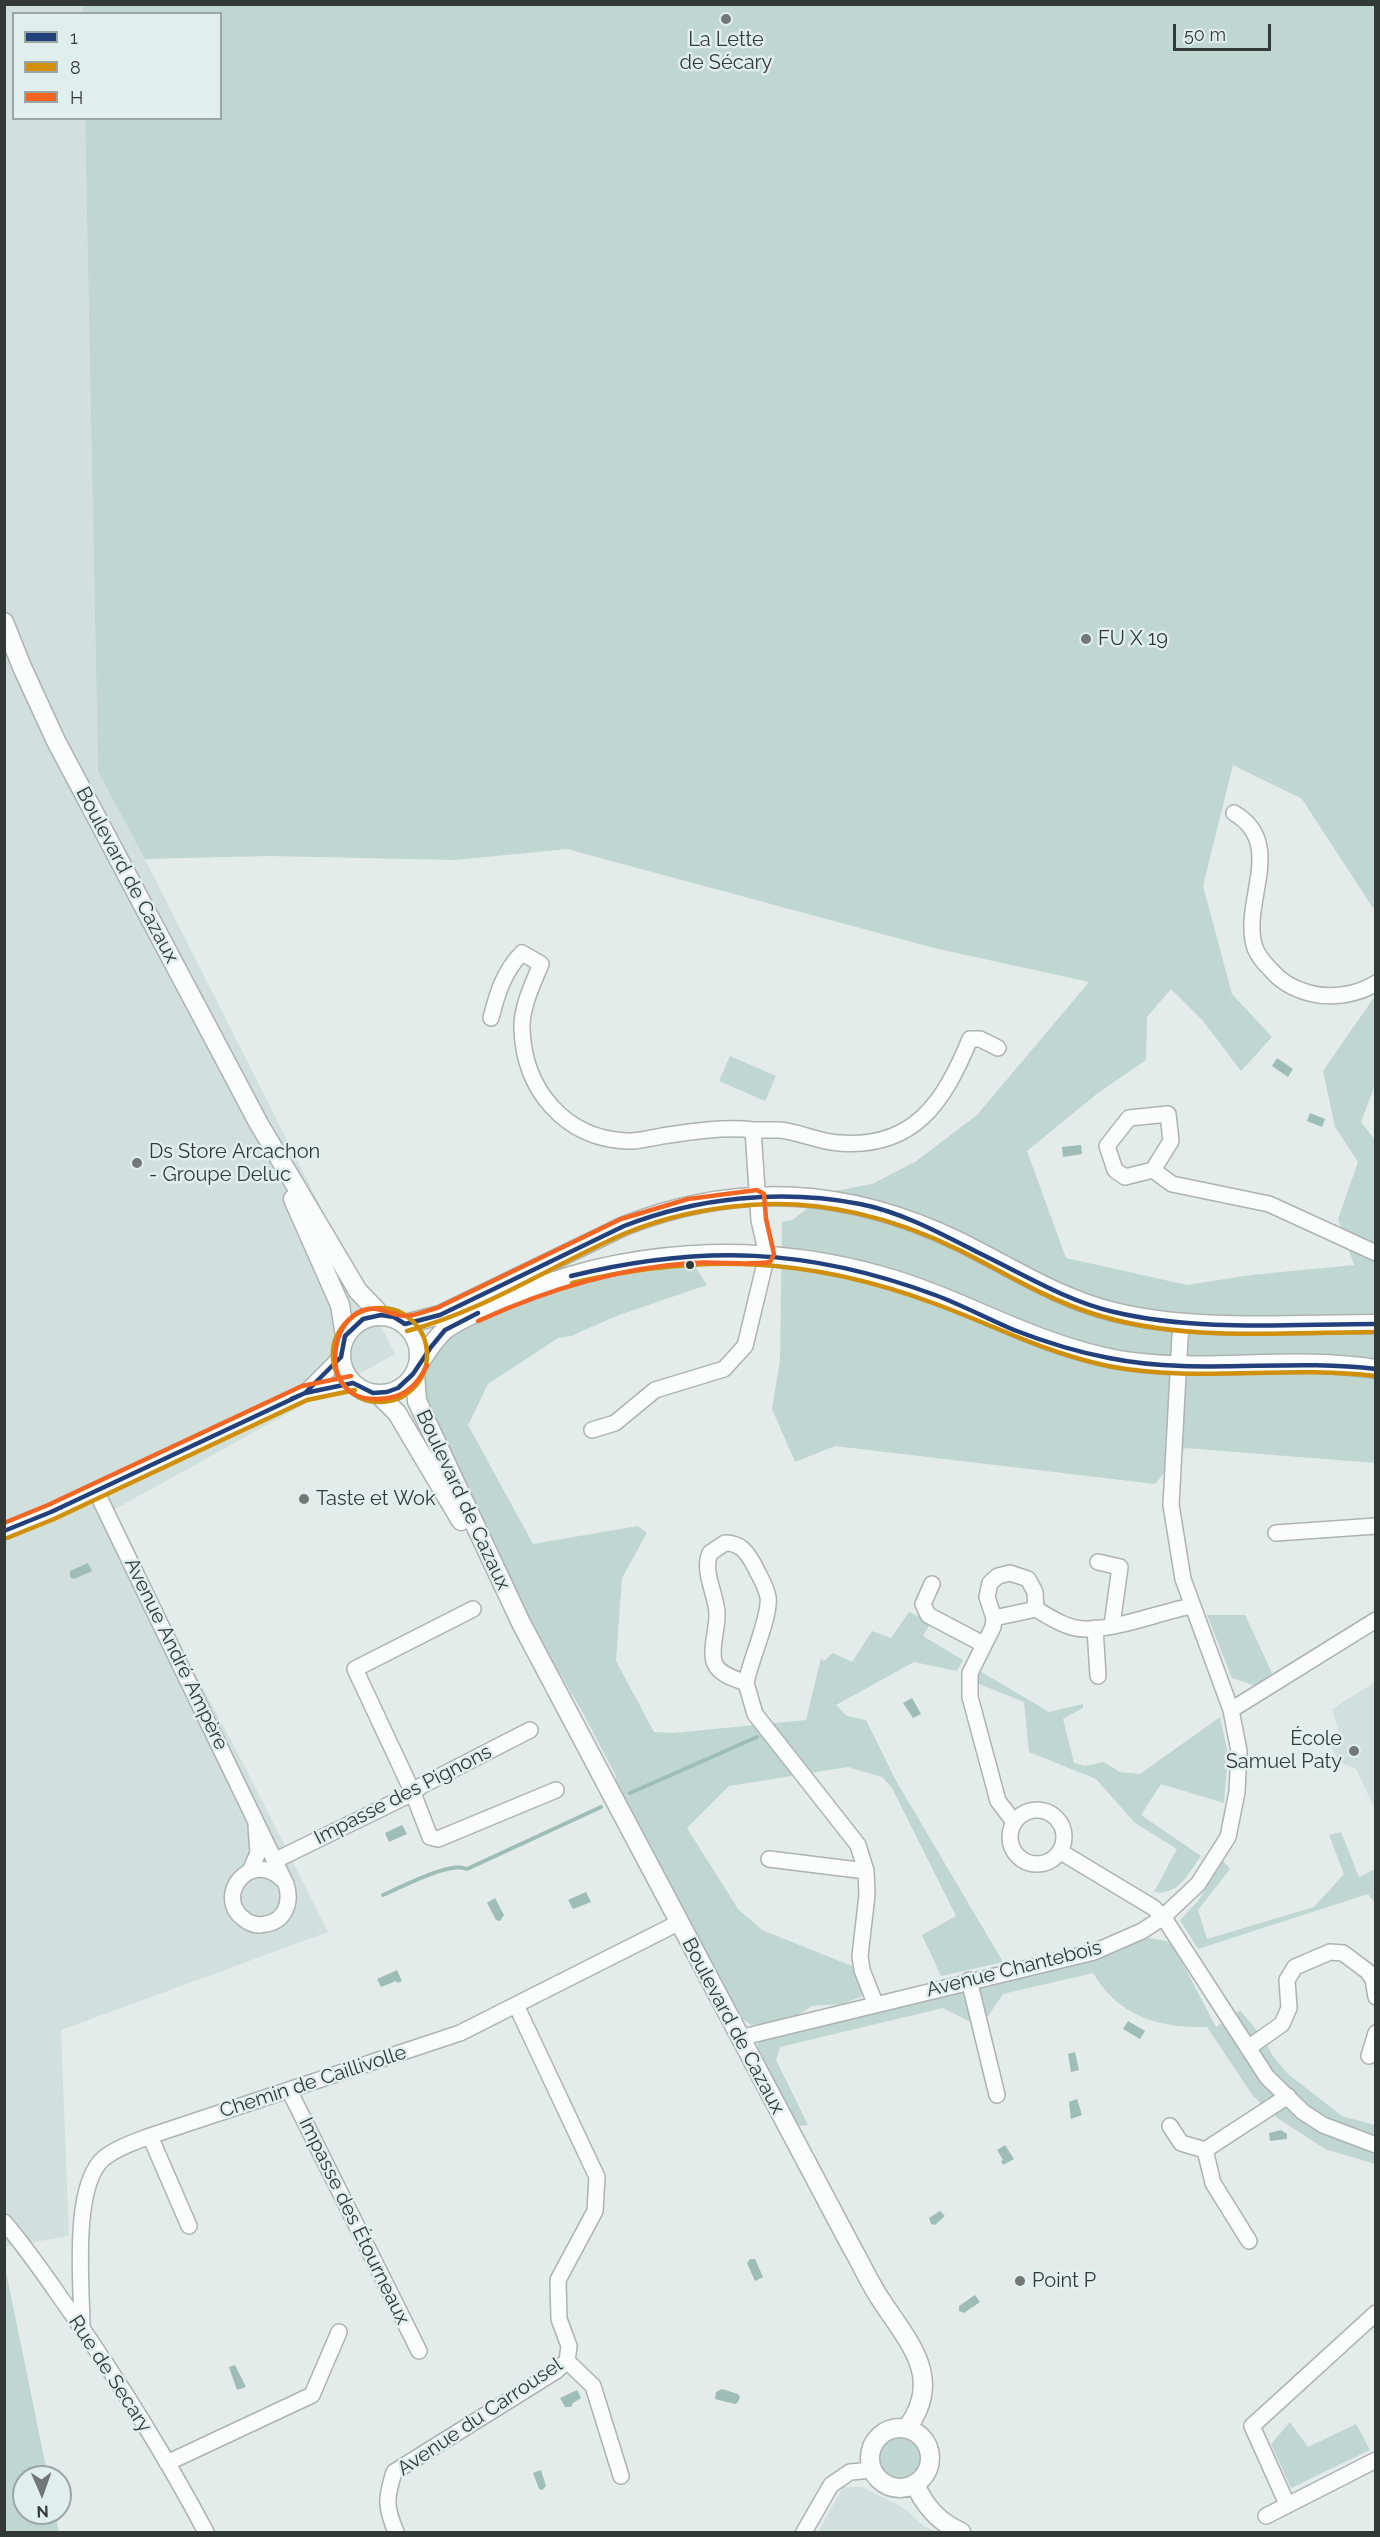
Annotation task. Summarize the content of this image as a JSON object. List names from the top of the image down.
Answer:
{
  "streets": {
    "main road": ["Boulevard de Cazaux"],
    "street": [
      "Avenue André Ampère",
      "Impasse des Pignons",
      "Avenue Chantebois",
      "Chemin de Caillivolle",
      "Impasse des Étourneaux",
      "Rue de Secary",
      "Avenue du Carrousel"
    ]
  },
  "crossings": [
    ["Boulevard de Cazaux", "Avenue Chantebois"],
    ["Boulevard de Cazaux", "Chemin de Caillivolle"],
    ["Avenue André Ampère", "Impasse des Pignons"],
    ["Chemin de Caillivolle", "Impasse des Étourneaux"],
    ["Chemin de Caillivolle", "Rue de Secary"],
    ["Chemin de Caillivolle", "Avenue du Carrousel"]
  ],
  "places": [
    "La Lette de Sécary",
    "FU X 19",
    "Ds Store Arcachon - Groupe Deluc",
    "Taste et Wok",
    "École Samuel Paty",
    "Point P"
  ],
  "lines": ["transit line H", "transit line 1", "transit line 8"],
  "legend": ["1", "8", "H"],
  "scale_bar": "50 m",
  "north": "bottom"
}
